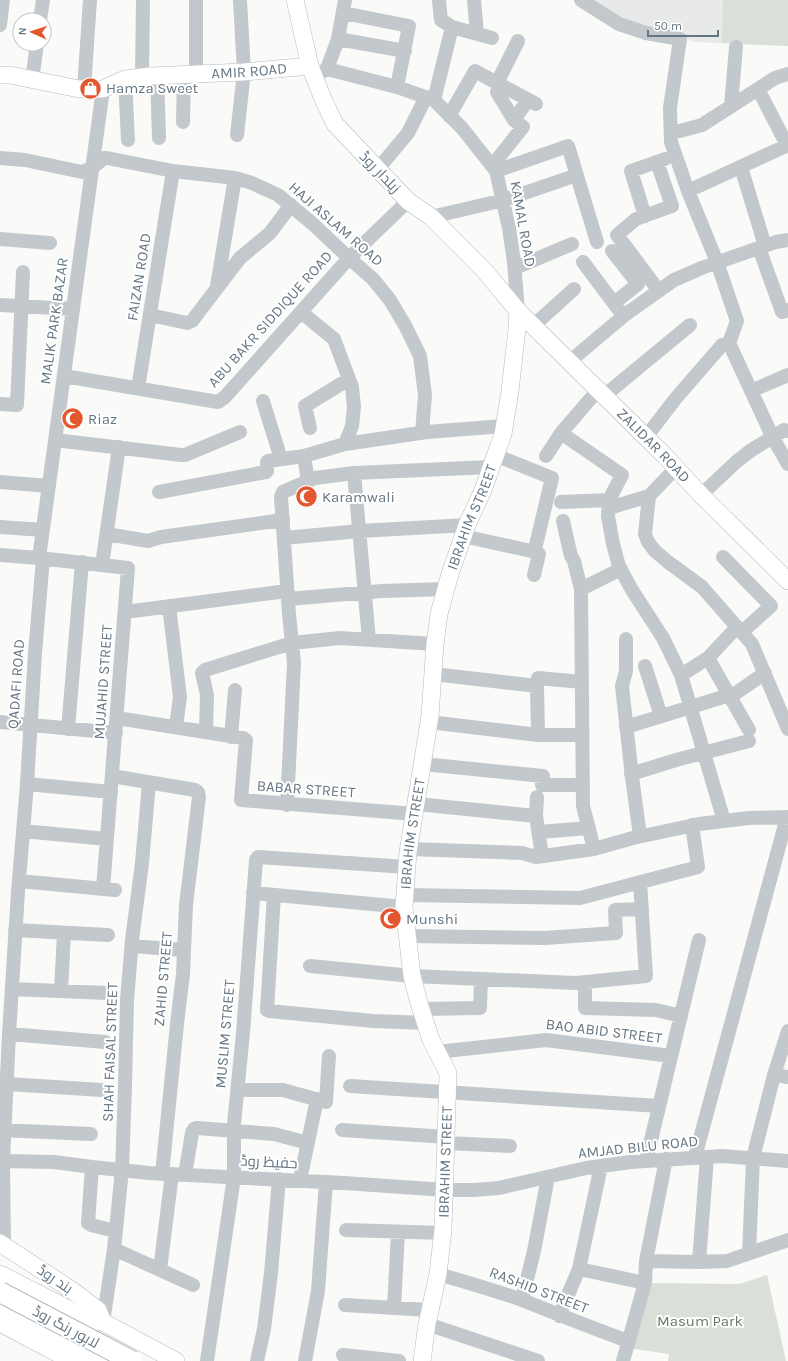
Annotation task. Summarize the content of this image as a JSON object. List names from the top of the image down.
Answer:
{
  "streets": {
    "highway": ["لاہور رنگ روڈ"],
    "main road": [
      "AMIR ROAD",
      "زیلدار روڈ",
      "ZALIDAR ROAD",
      "IBRAHIM STREET",
      "بند روڈ"
    ],
    "street": [
      "HAJI ASLAM ROAD",
      "KAMAL ROAD",
      "FAIZAN ROAD",
      "ABU BAKR SIDDIQUE ROAD",
      "MALIK PARK BAZAR",
      "MUJAHID STREET",
      "QADAFI ROAD",
      "BABAR STREET",
      "ZAHID STREET",
      "BAO ABID STREET",
      "MUSLIM STREET",
      "SHAH FAISAL STREET",
      "AMJAD BILU ROAD",
      "حفیظ روڈ",
      "RASHID STREET"
    ]
  },
  "crossings": [
    ["AMIR ROAD", "زیلدار روڈ"],
    ["AMIR ROAD", "KAMAL ROAD"],
    ["AMIR ROAD", "MALIK PARK BAZAR"],
    ["زیلدار روڈ", "KAMAL ROAD"],
    ["زیلدار روڈ", "ABU BAKR SIDDIQUE ROAD"],
    ["زیلدار روڈ", "ZALIDAR ROAD"],
    ["زیلدار روڈ", "IBRAHIM STREET"],
    ["HAJI ASLAM ROAD", "FAIZAN ROAD"],
    ["HAJI ASLAM ROAD", "ABU BAKR SIDDIQUE ROAD"],
    ["HAJI ASLAM ROAD", "MALIK PARK BAZAR"],
    ["KAMAL ROAD", "ZALIDAR ROAD"],
    ["KAMAL ROAD", "IBRAHIM STREET"],
    ["FAIZAN ROAD", "ABU BAKR SIDDIQUE ROAD"],
    ["ABU BAKR SIDDIQUE ROAD", "MALIK PARK BAZAR"],
    ["MALIK PARK BAZAR", "MUJAHID STREET"],
    ["MALIK PARK BAZAR", "QADAFI ROAD"],
    ["ZALIDAR ROAD", "IBRAHIM STREET"],
    ["IBRAHIM STREET", "BABAR STREET"],
    ["IBRAHIM STREET", "BAO ABID STREET"],
    ["IBRAHIM STREET", "MUSLIM STREET"],
    ["IBRAHIM STREET", "AMJAD BILU ROAD"],
    ["IBRAHIM STREET", "حفیظ روڈ"],
    ["IBRAHIM STREET", "RASHID STREET"],
    ["MUJAHID STREET", "QADAFI ROAD"],
    ["MUJAHID STREET", "BABAR STREET"],
    ["QADAFI ROAD", "حفیظ روڈ"],
    ["QADAFI ROAD", "بند روڈ"],
    ["ZAHID STREET", "SHAH FAISAL STREET"],
    ["ZAHID STREET", "حفیظ روڈ"],
    ["MUSLIM STREET", "حفیظ روڈ"],
    ["SHAH FAISAL STREET", "حفیظ روڈ"],
    ["SHAH FAISAL STREET", "بند روڈ"],
    ["AMJAD BILU ROAD", "حفیظ روڈ"]
  ],
  "parks": ["Masum Park"],
  "places": {
    "shop": ["Hamza Sweet"],
    "mosque": ["Riaz", "Karamwali", "Munshi"]
  },
  "scale_bar": "50 m",
  "north": "left"
}
